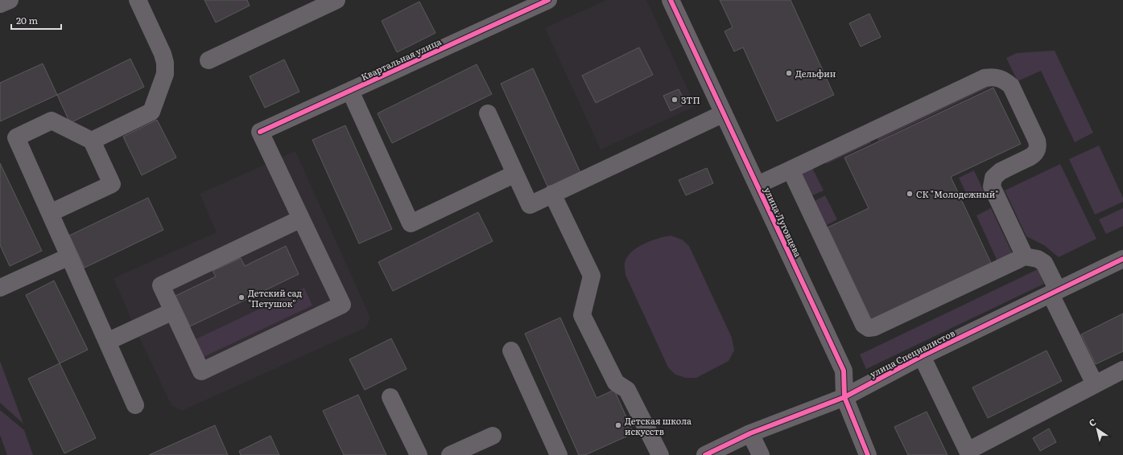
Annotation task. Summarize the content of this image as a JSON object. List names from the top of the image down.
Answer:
{
  "streets": {
    "street": ["Квартальная улица", "улица Луговцева", "улица Специалистов"]
  },
  "crossings": [
    ["улица Луговцева", "улица Специалистов"]
  ],
  "places": [
    "Дельфин",
    "ЗТП",
    "СК \"Молодежный\"",
    "Детский сад \"Петушок\"",
    "Детская школа искусств"
  ],
  "scale_bar": "20 m",
  "north": "top left"
}
